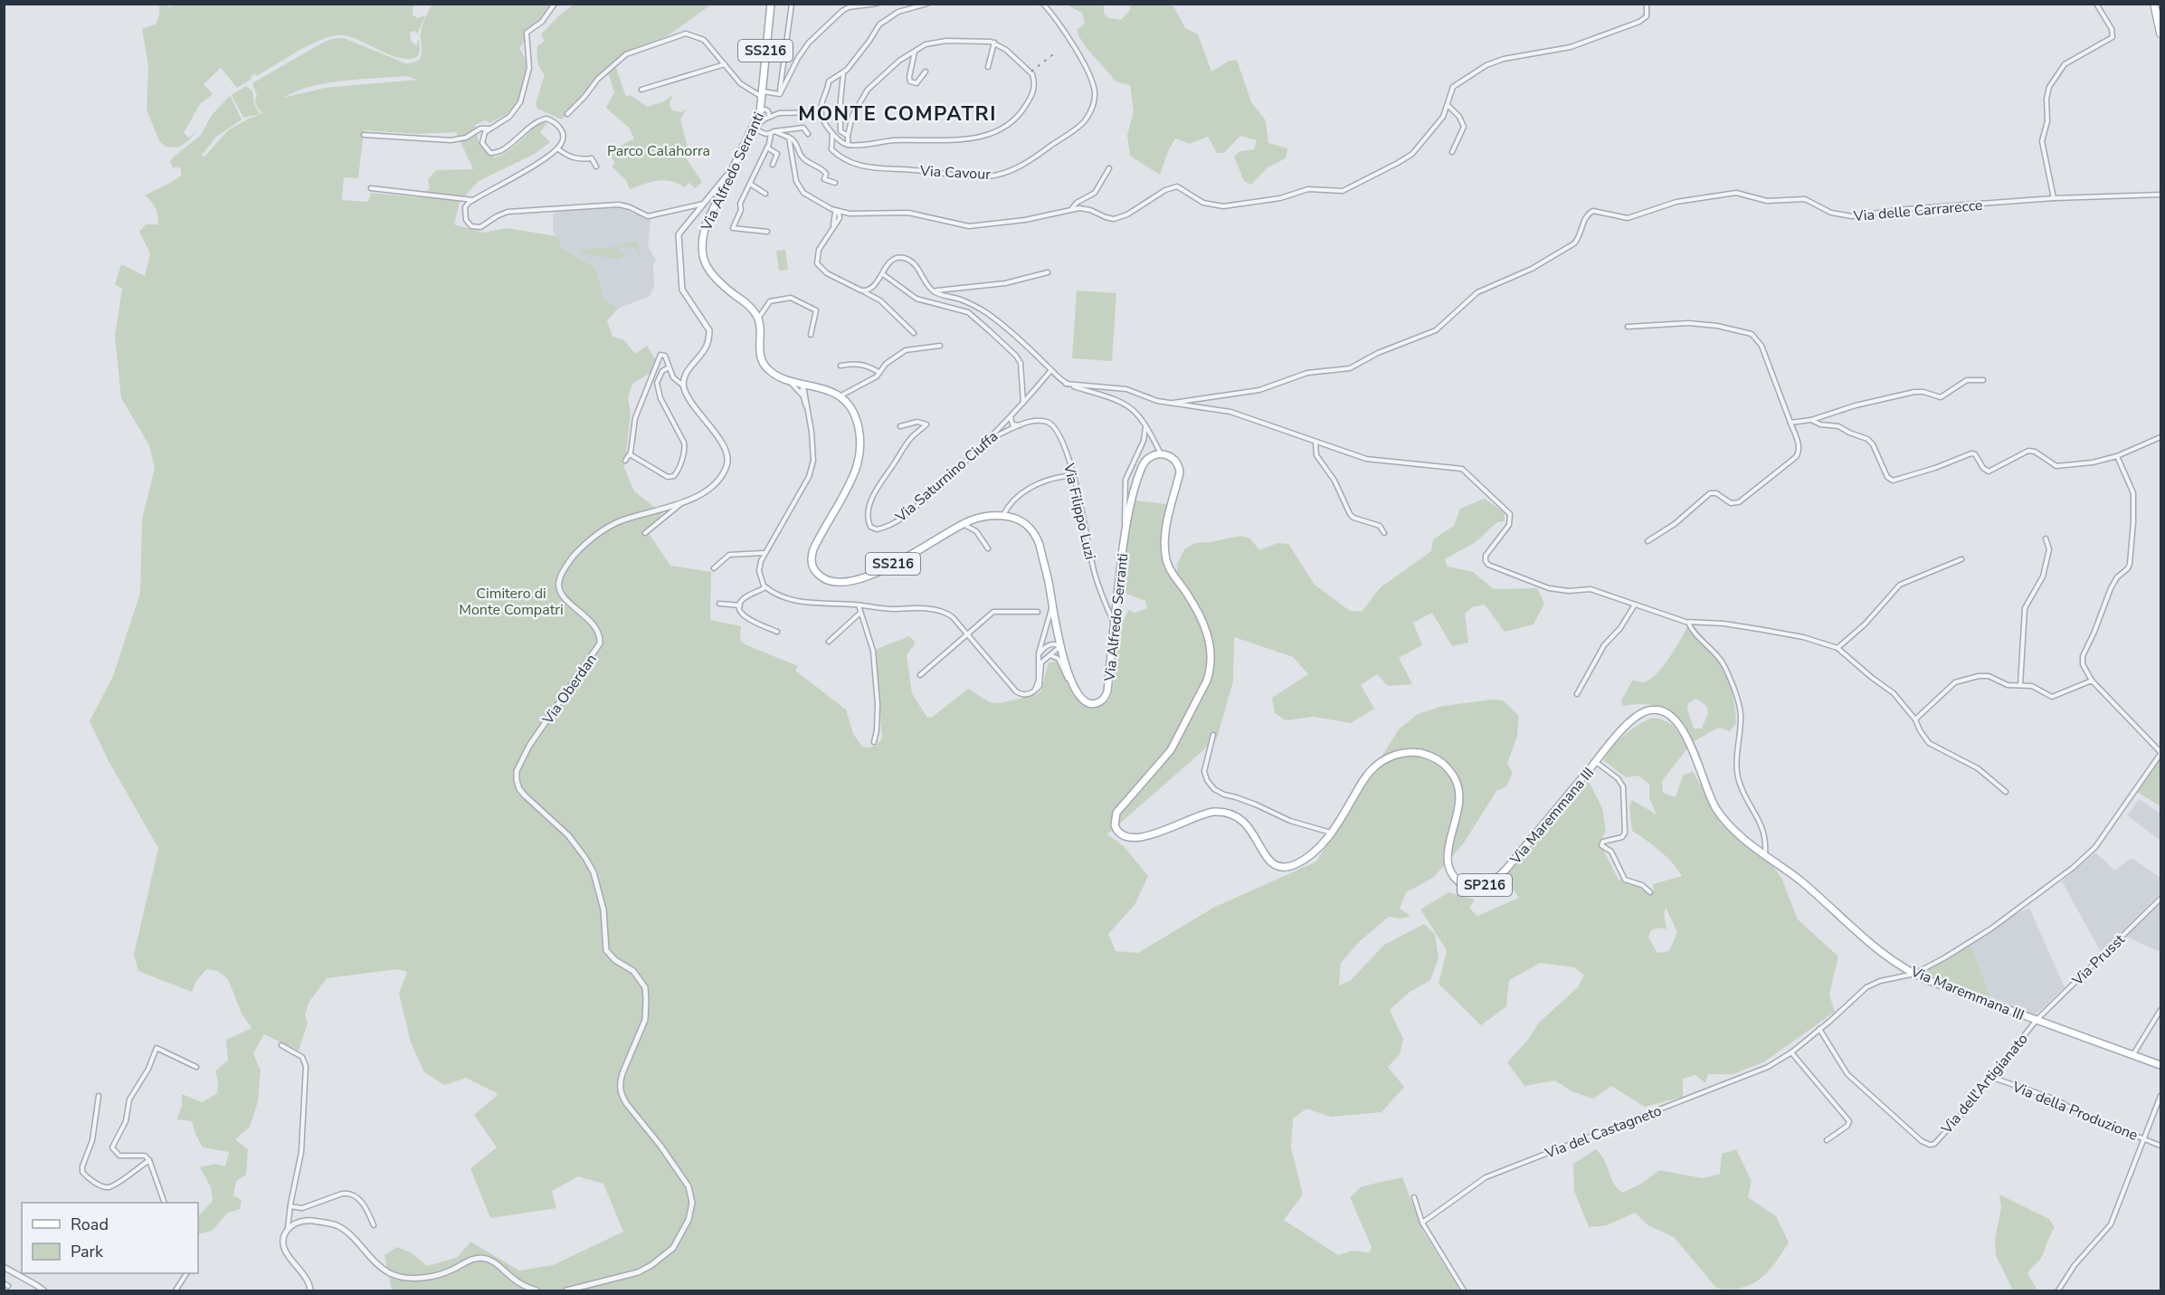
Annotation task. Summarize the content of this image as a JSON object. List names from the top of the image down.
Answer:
{
  "streets": {
    "main road": [
      "SS216",
      "Via Alfredo Serranti",
      "Via Maremmana III",
      "SP216"
    ],
    "street": [
      "Via Cavour",
      "Via delle Carrarecce",
      "Via Saturnino Ciuffa",
      "Via Filippo Luzi",
      "Via Oberdan",
      "Via Prusst",
      "Via dell'Artigianato",
      "Via della Produzione",
      "Via del Castagneto"
    ]
  },
  "crossings": [
    ["SS216", "Via Alfredo Serranti"],
    ["Via Alfredo Serranti", "Via Filippo Luzi"],
    ["Via Alfredo Serranti", "Via Maremmana III"],
    ["Via Saturnino Ciuffa", "Via Filippo Luzi"],
    ["Via Maremmana III", "Via Prusst"],
    ["Via Maremmana III", "Via dell'Artigianato"],
    ["Via Maremmana III", "Via del Castagneto"],
    ["Via Prusst", "Via dell'Artigianato"],
    ["Via dell'Artigianato", "Via della Produzione"],
    ["Via dell'Artigianato", "Via del Castagneto"]
  ],
  "districts": ["MONTE COMPATRI"],
  "parks": ["Parco Calahorra", "Cimitero di Monte Compatri"],
  "legend": ["Road", "Park"]
}
